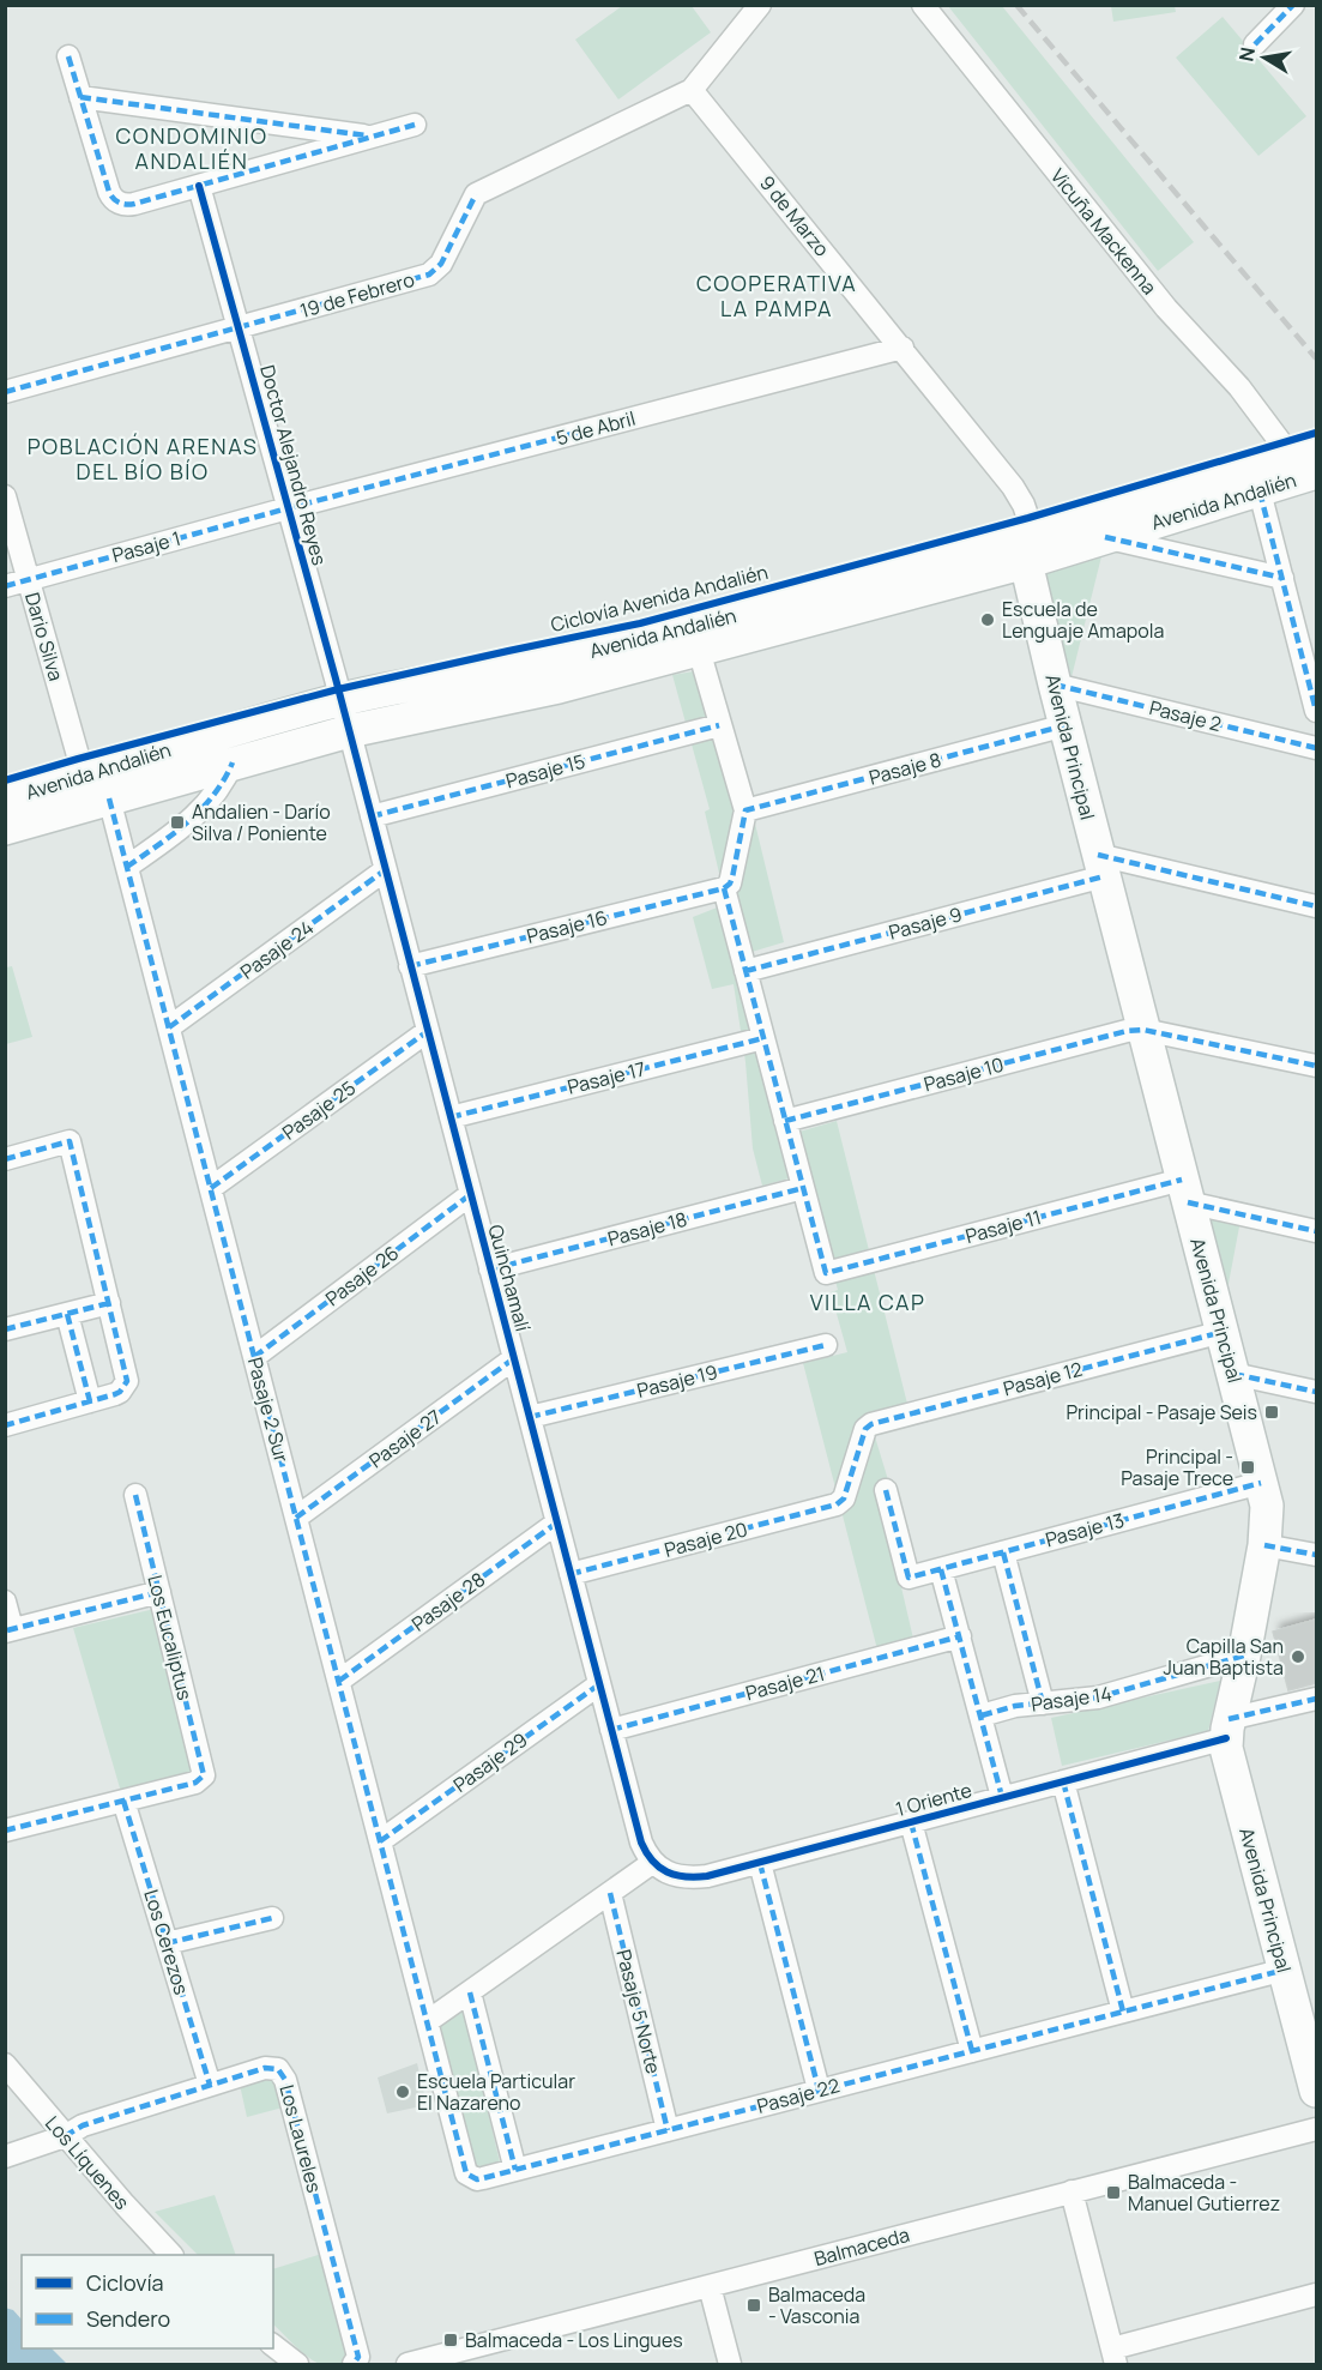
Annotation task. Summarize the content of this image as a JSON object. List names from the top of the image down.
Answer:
{
  "streets": {
    "main road": ["Avenida Andalién", "Avenida Principal"],
    "street": [
      "9 de Marzo",
      "Vicuña Mackenna",
      "19 de Febrero",
      "5 de Abril",
      "Doctor Alejandro Reyes",
      "Pasaje 1",
      "Dario Silva",
      "Pasaje 2",
      "Pasaje 8",
      "Pasaje 15",
      "Pasaje 9",
      "Pasaje 16",
      "Pasaje 24",
      "Pasaje 10",
      "Pasaje 17",
      "Pasaje 25",
      "Pasaje 11",
      "Pasaje 18",
      "Pasaje 26",
      "Quinchamalí",
      "Pasaje 12",
      "Pasaje 19",
      "Pasaje 2 Sur",
      "Pasaje 27",
      "Pasaje 13",
      "Pasaje 20",
      "Pasaje 28",
      "Los Eucaliptus",
      "Pasaje 21",
      "Pasaje 14",
      "Pasaje 29",
      "1 Oriente",
      "Los Cerezos",
      "Pasaje 5 Norte",
      "Pasaje 22",
      "Los Laureles",
      "Los Líquenes",
      "Balmaceda"
    ],
    "cycle path": ["Ciclovía Avenida Andalién"]
  },
  "crossings": [
    ["9 de Marzo", "19 de Febrero"],
    ["9 de Marzo", "5 de Abril"],
    ["9 de Marzo", "Avenida Andalién"],
    ["9 de Marzo", "Avenida Principal"],
    ["Vicuña Mackenna", "Avenida Andalién"],
    ["19 de Febrero", "Doctor Alejandro Reyes"],
    ["5 de Abril", "Doctor Alejandro Reyes"],
    ["5 de Abril", "Pasaje 1"],
    ["Doctor Alejandro Reyes", "Avenida Andalién"],
    ["Doctor Alejandro Reyes", "Pasaje 1"],
    ["Doctor Alejandro Reyes", "Quinchamalí"],
    ["Avenida Andalién", "Dario Silva"],
    ["Avenida Andalién", "Avenida Principal"],
    ["Avenida Andalién", "Quinchamalí"],
    ["Avenida Andalién", "Pasaje 2 Sur"],
    ["Pasaje 1", "Dario Silva"],
    ["Pasaje 2", "Avenida Principal"],
    ["Avenida Principal", "Pasaje 8"],
    ["Avenida Principal", "Pasaje 9"],
    ["Avenida Principal", "Pasaje 10"],
    ["Avenida Principal", "Pasaje 11"],
    ["Avenida Principal", "Pasaje 12"],
    ["Avenida Principal", "Pasaje 13"],
    ["Avenida Principal", "Pasaje 14"],
    ["Avenida Principal", "1 Oriente"],
    ["Avenida Principal", "Pasaje 22"],
    ["Pasaje 15", "Quinchamalí"],
    ["Pasaje 16", "Quinchamalí"],
    ["Pasaje 24", "Quinchamalí"],
    ["Pasaje 24", "Pasaje 2 Sur"],
    ["Pasaje 17", "Quinchamalí"],
    ["Pasaje 25", "Quinchamalí"],
    ["Pasaje 25", "Pasaje 2 Sur"],
    ["Pasaje 11", "Pasaje 18"],
    ["Pasaje 18", "Quinchamalí"],
    ["Pasaje 26", "Quinchamalí"],
    ["Pasaje 26", "Pasaje 2 Sur"],
    ["Quinchamalí", "Pasaje 19"],
    ["Quinchamalí", "Pasaje 27"],
    ["Quinchamalí", "Pasaje 20"],
    ["Quinchamalí", "Pasaje 28"],
    ["Quinchamalí", "Pasaje 21"],
    ["Quinchamalí", "Pasaje 29"],
    ["Quinchamalí", "1 Oriente"],
    ["Pasaje 12", "Pasaje 20"],
    ["Pasaje 2 Sur", "Pasaje 27"],
    ["Pasaje 2 Sur", "Pasaje 28"],
    ["Pasaje 2 Sur", "Pasaje 29"],
    ["Pasaje 2 Sur", "Pasaje 22"],
    ["Los Eucaliptus", "Los Cerezos"],
    ["Los Cerezos", "Los Laureles"],
    ["Pasaje 5 Norte", "Pasaje 22"],
    ["Los Laureles", "Los Líquenes"]
  ],
  "districts": [
    "CONDOMINIO ANDALIÉN",
    "COOPERATIVA LA PAMPA",
    "POBLACIÓN ARENAS DEL BÍO BÍO",
    "VILLA CAP"
  ],
  "places": {
    "other": ["Escuela de Lenguaje Amapola", "Capilla San Juan Baptista", "Escuela Particular El Nazareno"],
    "transit": [
      "Andalien - Darío Silva / Poniente",
      "Principal - Pasaje Seis",
      "Principal - Pasaje Trece",
      "Balmaceda - Manuel Gutierrez",
      "Balmaceda - Vasconia",
      "Balmaceda - Los Lingues"
    ]
  },
  "legend": ["Ciclovía", "Sendero"],
  "north": "left"
}
